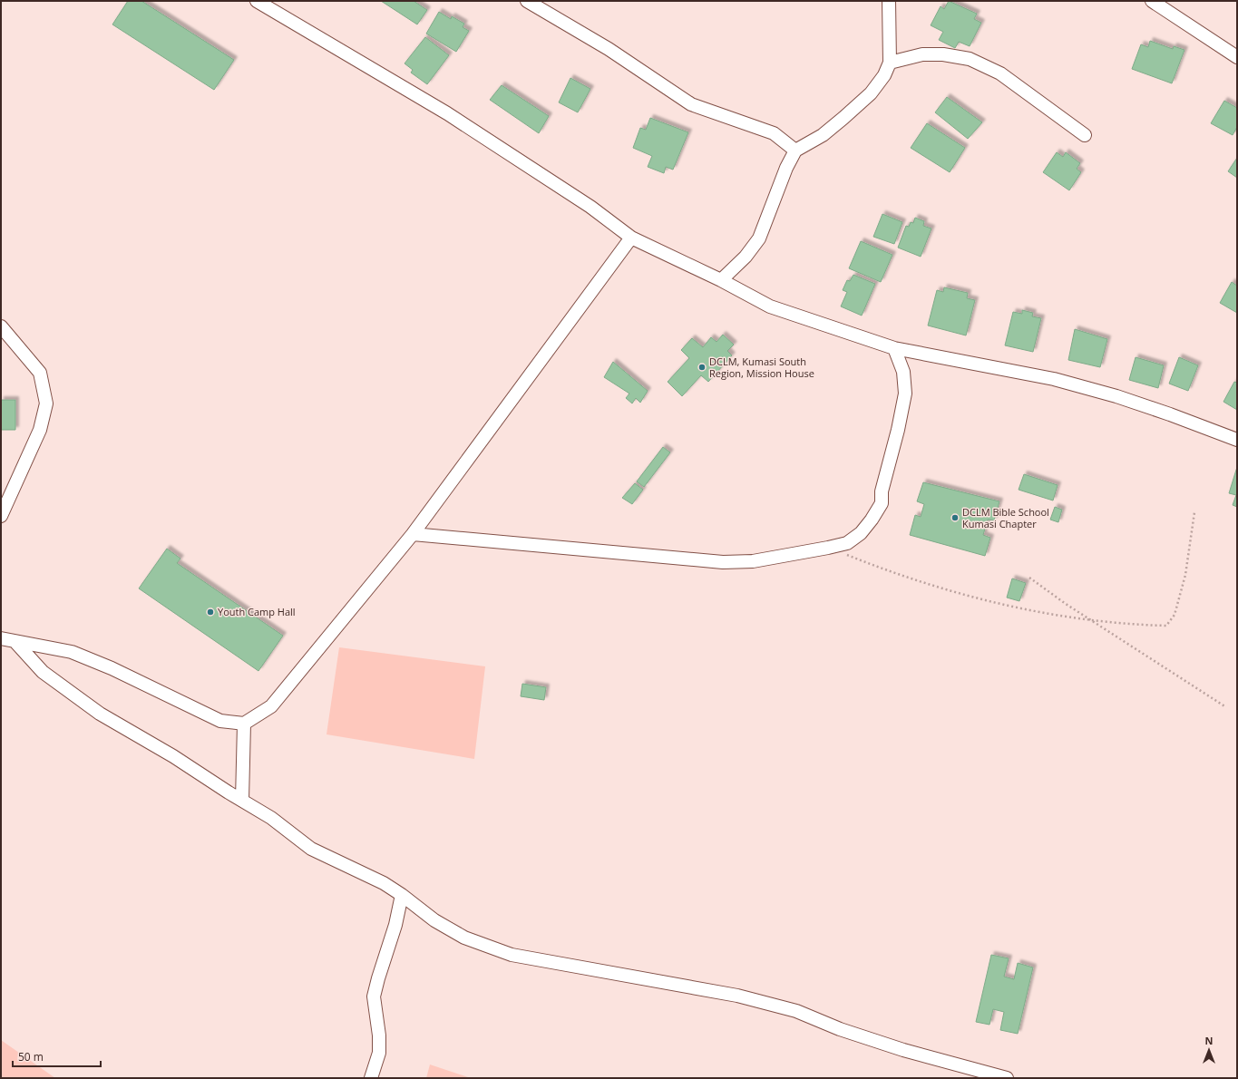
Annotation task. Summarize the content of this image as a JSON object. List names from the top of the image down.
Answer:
{
  "places": ["DCLM, Kumasi South Region, Mission House", "DCLM Bible School Kumasi Chapter", "Youth Camp Hall"],
  "scale_bar": "50 m",
  "north": "top"
}
